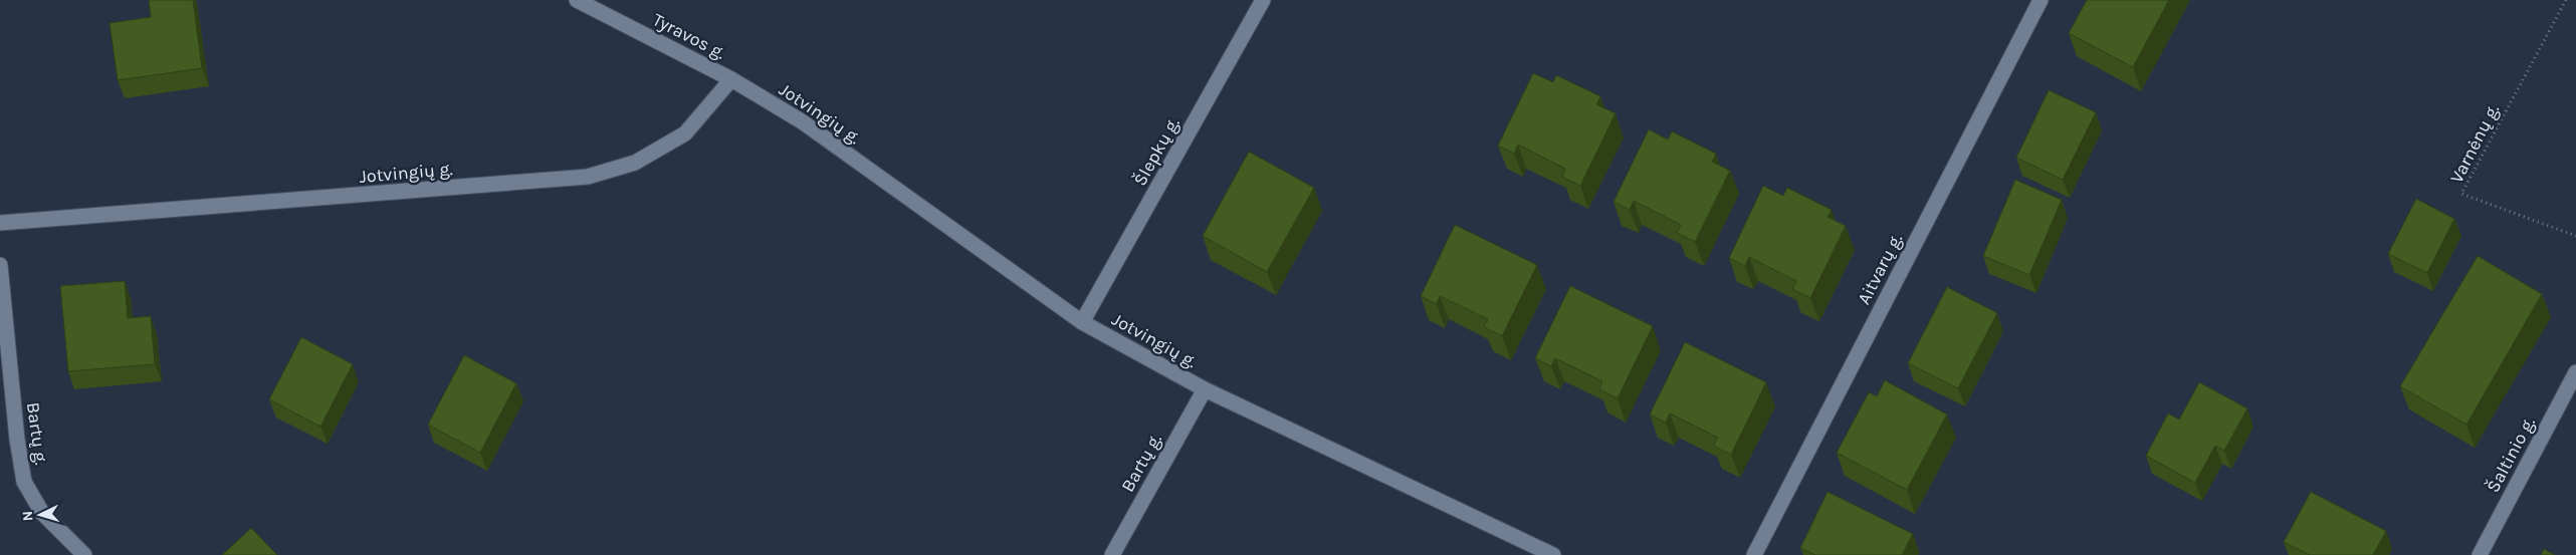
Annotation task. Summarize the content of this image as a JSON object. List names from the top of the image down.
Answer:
{
  "streets": {
    "street": [
      "Tyravos g.",
      "Jotvingių g.",
      "Šlepkų g.",
      "Aitvarų g.",
      "Bartų g.",
      "Šaltinio g."
    ],
    "path": ["Varnėnų g."]
  },
  "crossings": [
    ["Tyravos g.", "Jotvingių g."],
    ["Jotvingių g.", "Šlepkų g."],
    ["Jotvingių g.", "Bartų g."]
  ],
  "north": "left"
}
